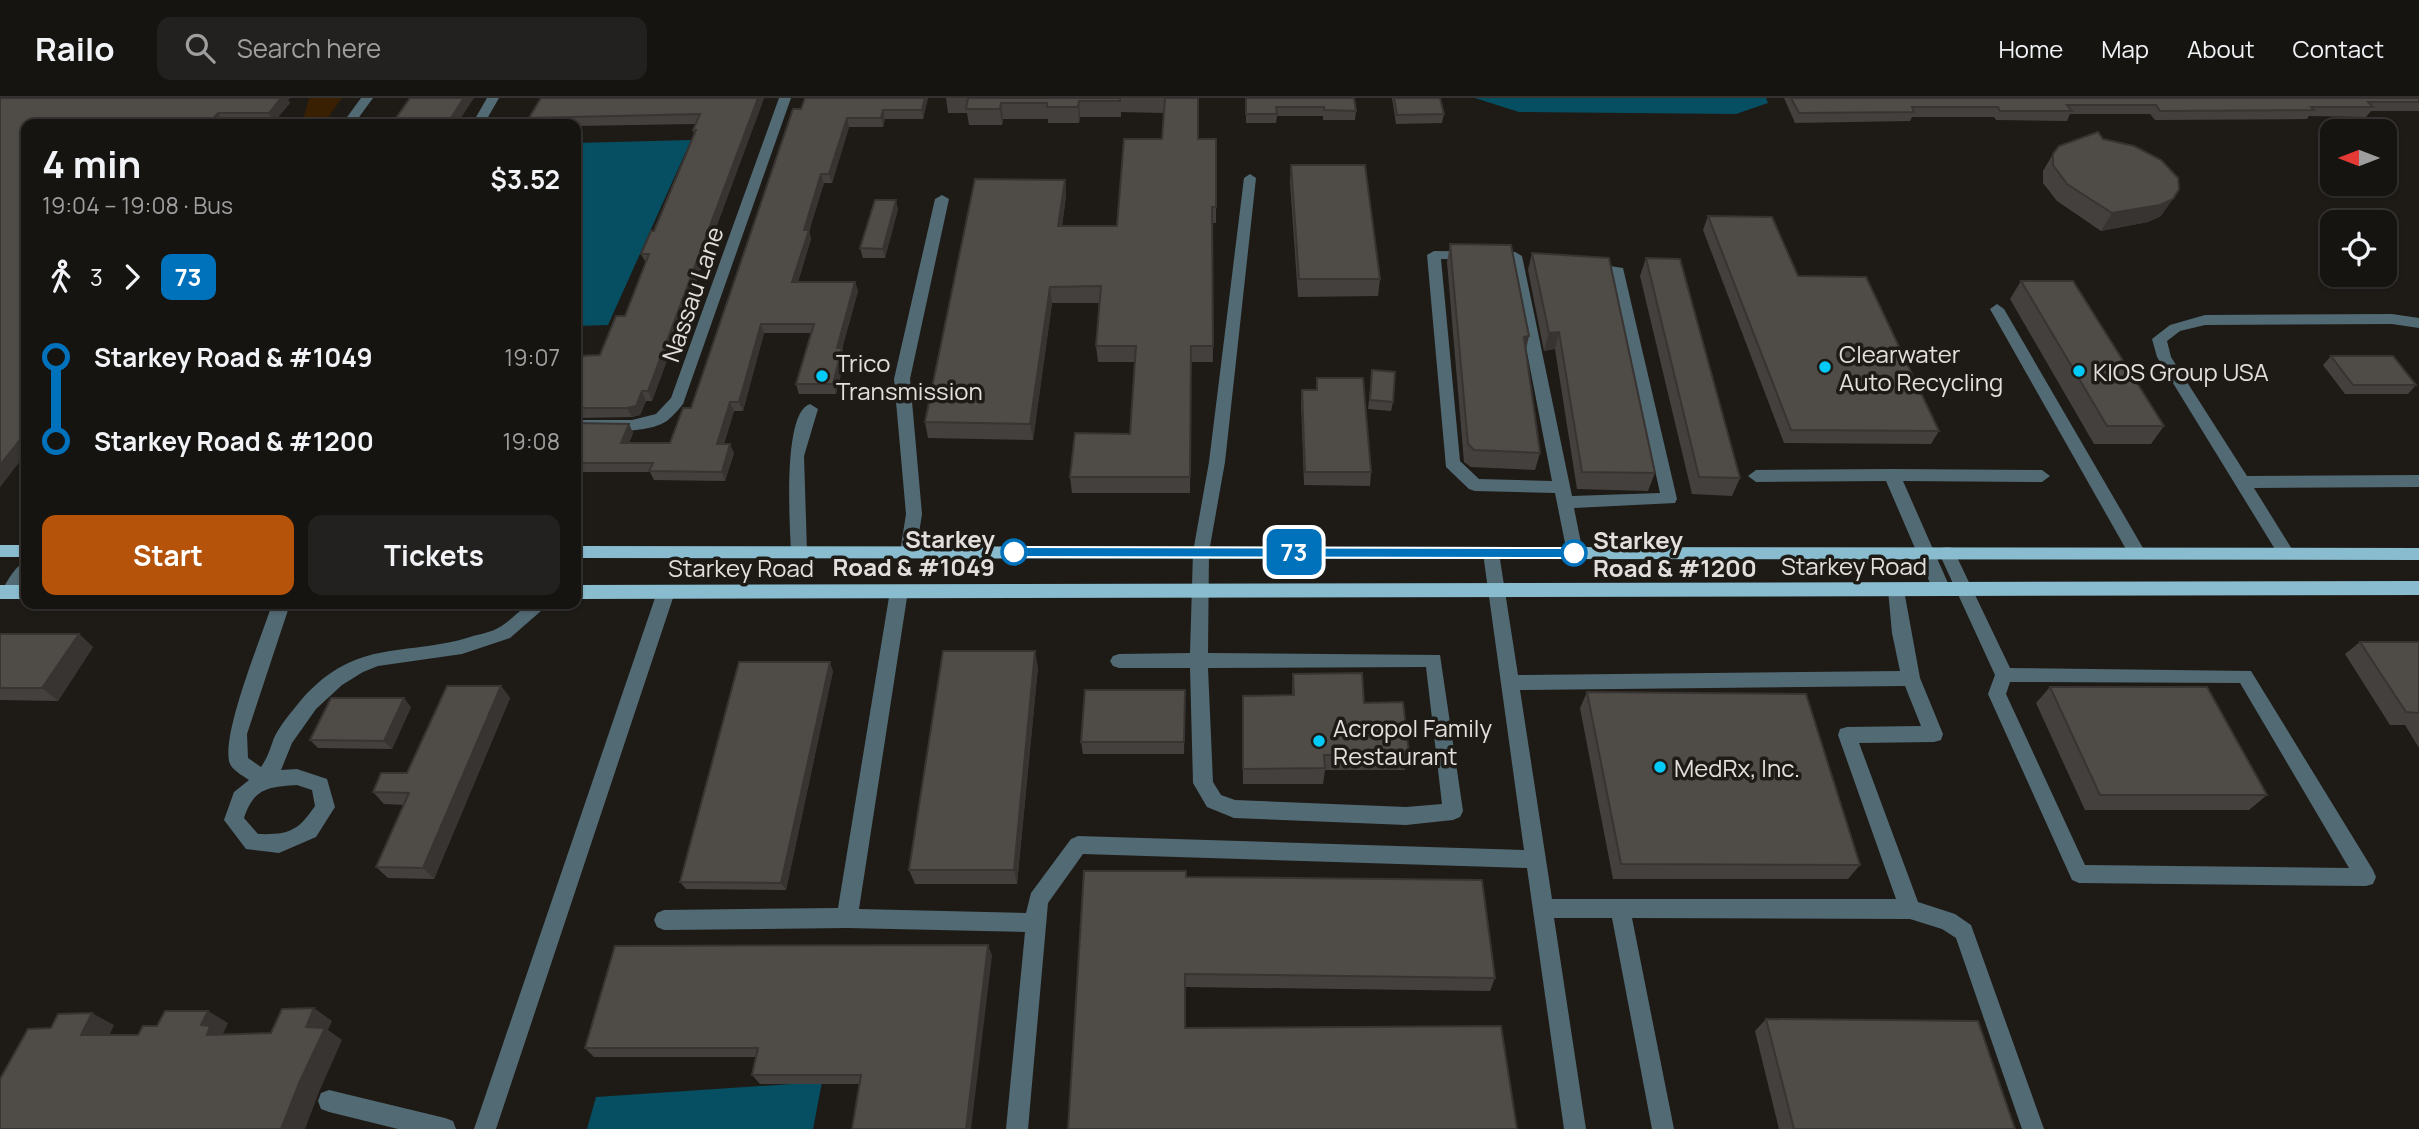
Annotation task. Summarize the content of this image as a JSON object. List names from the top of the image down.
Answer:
{
  "streets": {
    "main road": ["Starkey Road"],
    "street": ["Nassau Lane"]
  },
  "places": [
    "Clearwater Auto Recycling",
    "KIOS Group USA",
    "Trico Transmission",
    "Starkey Road & #1049",
    "Starkey Road & #1200",
    "Acropol Family Restaurant",
    "MedRx, Inc."
  ],
  "lines": ["bus line 73"],
  "north": "left",
  "page": {
    "header": "Railo",
    "search": "Search here",
    "nav": [
      "Home",
      "Map",
      "About",
      "Contact"
    ],
    "on_map": "73",
    "heading": ["4 min", "19:04 – 19:08 · Bus", "$3.52"],
    "legs": ["3", "73"],
    "list": [
      {
        "name": "Starkey Road & #1049",
        "value": "19:07"
      },
      {
        "name": "Starkey Road & #1200",
        "value": "19:08"
      }
    ],
    "buttons": ["Start", "Tickets"]
  }
}
